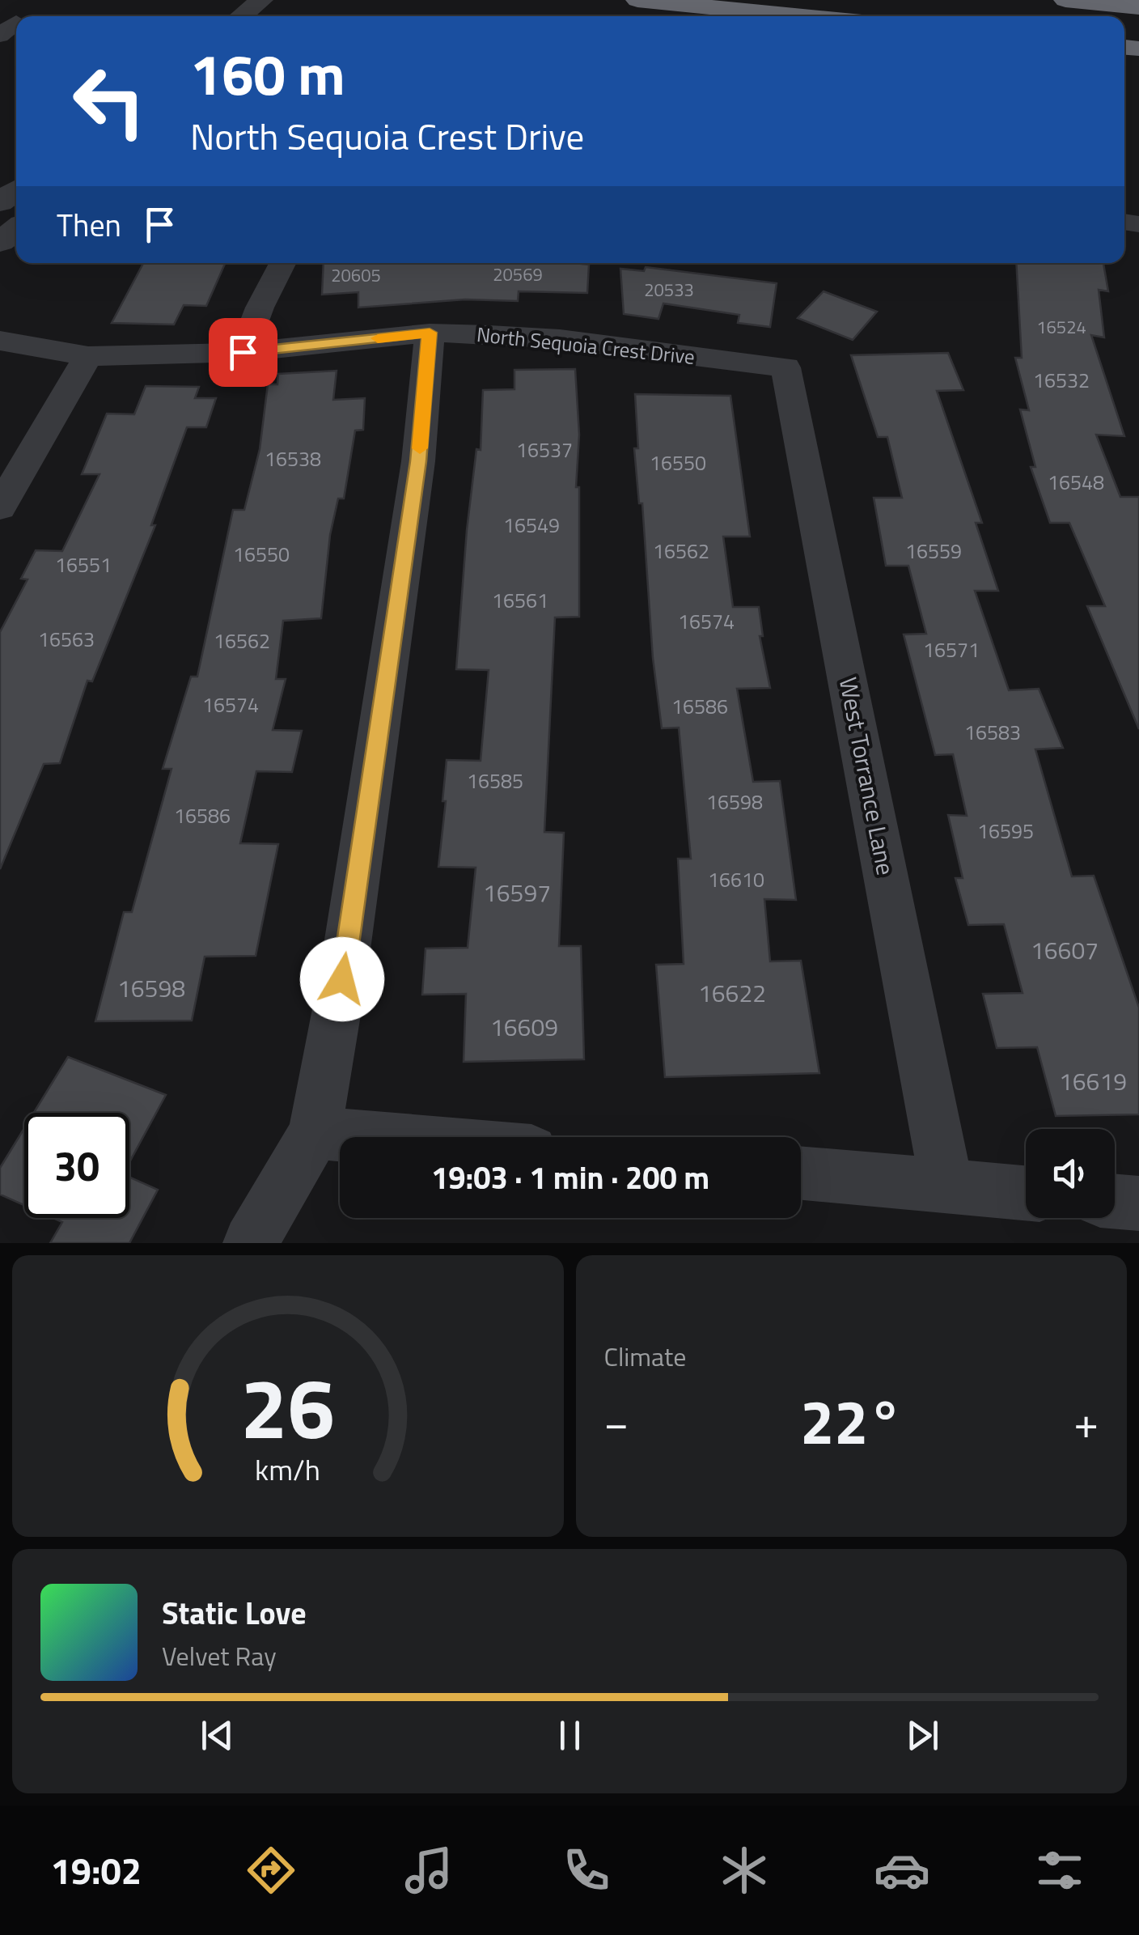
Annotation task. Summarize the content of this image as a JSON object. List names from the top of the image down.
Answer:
{
  "streets": {
    "street": ["North Sequoia Crest Drive", "West Torrance Lane"]
  },
  "crossings": [
    ["North Sequoia Crest Drive", "West Torrance Lane"]
  ],
  "house_numbers": [
    "20569",
    "20605",
    "20533",
    "16524",
    "16532",
    "16537",
    "16538",
    "16550",
    "16548",
    "16549",
    "16562",
    "16559",
    "16550",
    "16551",
    "16561",
    "16574",
    "16563",
    "16562",
    "16571",
    "16574",
    "16586",
    "16583",
    "16585",
    "16598",
    "16586",
    "16595",
    "16610",
    "16597",
    "16607",
    "16598",
    "16622",
    "16609",
    "16619"
  ],
  "page": {
    "turn": ["160 m", "North Sequoia Crest Drive"],
    "then": "Then",
    "limit": "30",
    "trip": "19:03 · 1 min · 200 m",
    "tile": "Climate",
    "heat": ["−", "22°", "+"],
    "song": ["Static Love", "Velvet Ray"],
    "tabs": "19:02",
    "gauge": ["26", "km/h"]
  }
}
